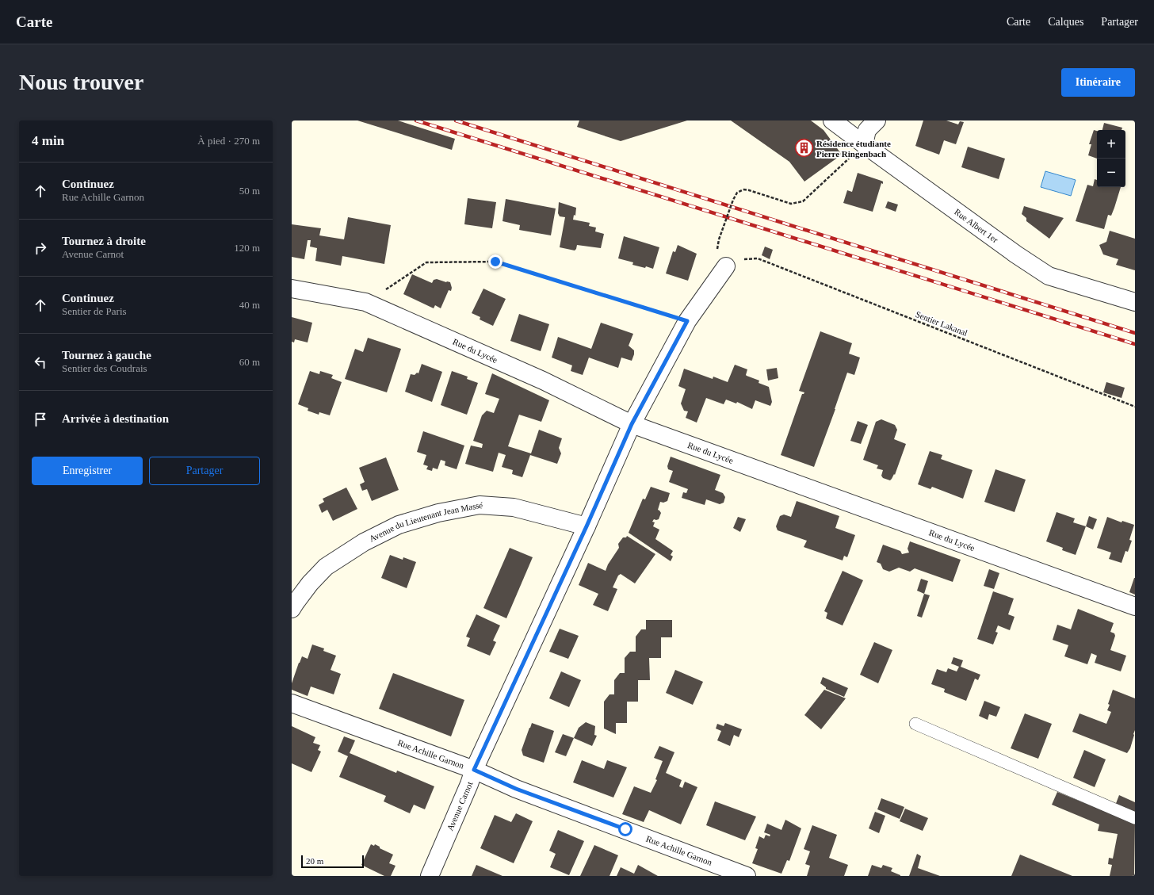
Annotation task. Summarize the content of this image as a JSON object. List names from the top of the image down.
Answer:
{
  "streets": {
    "street": [
      "Rue Albert 1er",
      "Rue du Lycée",
      "Avenue du Lieutenant Jean Massé",
      "Rue Achille Garnon",
      "Avenue Carnot"
    ],
    "path": ["Sentier Lakanal"]
  },
  "crossings": [
    ["Rue du Lycée", "Avenue Carnot"],
    ["Avenue du Lieutenant Jean Massé", "Avenue Carnot"],
    ["Rue Achille Garnon", "Avenue Carnot"]
  ],
  "places": {
    "building": ["Résidence étudiante Pierre Ringenbach"]
  },
  "scale_bar": "20 m",
  "page": {
    "header": "Carte",
    "nav": ["Carte", "Calques", "Partager"],
    "buttons": [
      "Itinéraire",
      ["Enregistrer", "Partager"]
    ],
    "title": "Nous trouver",
    "heading": ["4 min", "À pied · 270 m"],
    "map_buttons": ["+", "−"],
    "list": [
      ["Continuez", "Rue Achille Garnon", "50 m"],
      ["Tournez à droite", "Avenue Carnot", "120 m"],
      ["Continuez", "Sentier de Paris", "40 m"],
      ["Tournez à gauche", "Sentier des Coudrais", "60 m"],
      "Arrivée à destination"
    ],
    "scale": "20 m"
  }
}
